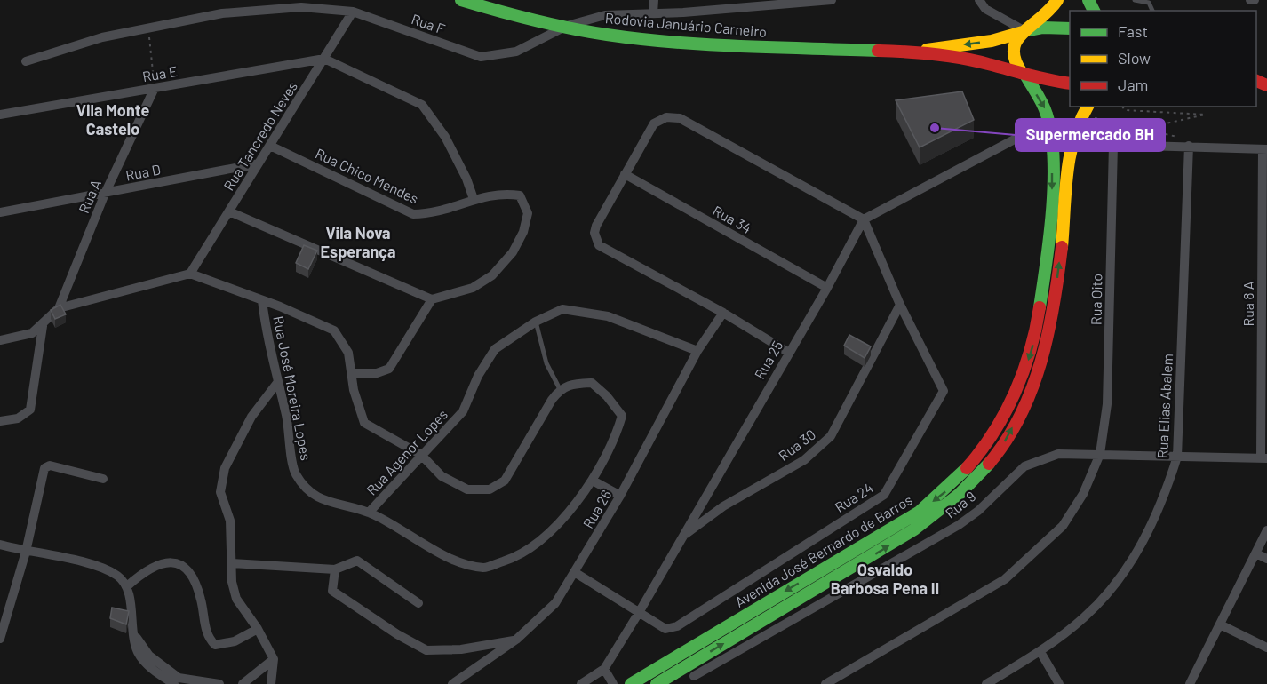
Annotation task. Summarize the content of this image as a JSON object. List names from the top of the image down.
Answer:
{
  "streets": {
    "main road": ["Rodovia Januário Carneiro", "Avenida José Bernardo de Barros"],
    "street": [
      "Rua F",
      "Rua E",
      "Rua Tancredo Neves",
      "Rua D",
      "Rua Chico Mendes",
      "Rua A",
      "Rua 34",
      "Rua Oito",
      "Rua 8 A",
      "Rua 25",
      "Rua José Moreira Lopes",
      "Rua Elias Abalem",
      "Rua 30",
      "Rua Agenor Lopes",
      "Rua 24",
      "Rua 9",
      "Rua 26"
    ]
  },
  "crossings": [
    ["Rua F", "Rodovia Januário Carneiro"],
    ["Rua F", "Rua Tancredo Neves"],
    ["Rodovia Januário Carneiro", "Avenida José Bernardo de Barros"],
    ["Rua E", "Rua Tancredo Neves"],
    ["Rua E", "Rua A"],
    ["Rua Tancredo Neves", "Rua D"],
    ["Rua Tancredo Neves", "Rua Chico Mendes"],
    ["Rua Tancredo Neves", "Rua José Moreira Lopes"],
    ["Rua D", "Rua A"],
    ["Rua 34", "Rua 25"],
    ["Rua Oito", "Rua 9"],
    ["Rua 8 A", "Rua 9"],
    ["Rua 25", "Rua 30"],
    ["Rua 25", "Rua 24"],
    ["Rua José Moreira Lopes", "Rua Agenor Lopes"],
    ["Rua Elias Abalem", "Rua 9"],
    ["Rua 30", "Rua 24"],
    ["Rua Agenor Lopes", "Rua 26"],
    ["Rua 24", "Rua 26"]
  ],
  "districts": ["Vila Monte Castelo", "Vila Nova Esperança", "Osvaldo Barbosa Pena II"],
  "places": ["Supermercado BH"],
  "legend": ["Fast", "Slow", "Jam"]
}
